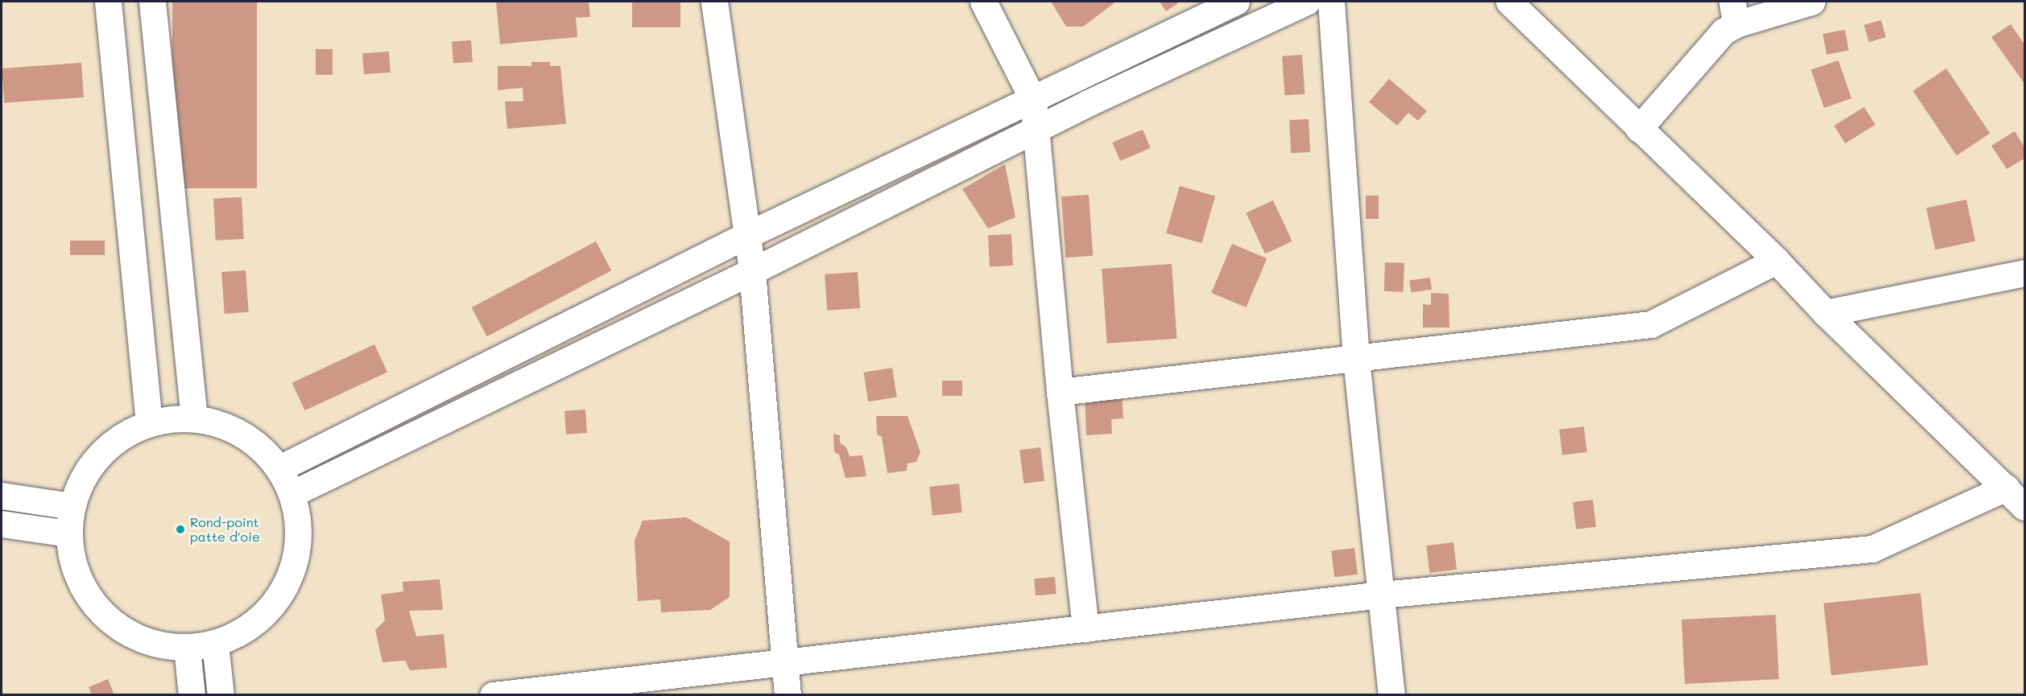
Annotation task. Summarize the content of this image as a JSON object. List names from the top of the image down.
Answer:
{
  "places": ["Rond-point patte d'oie"]
}
